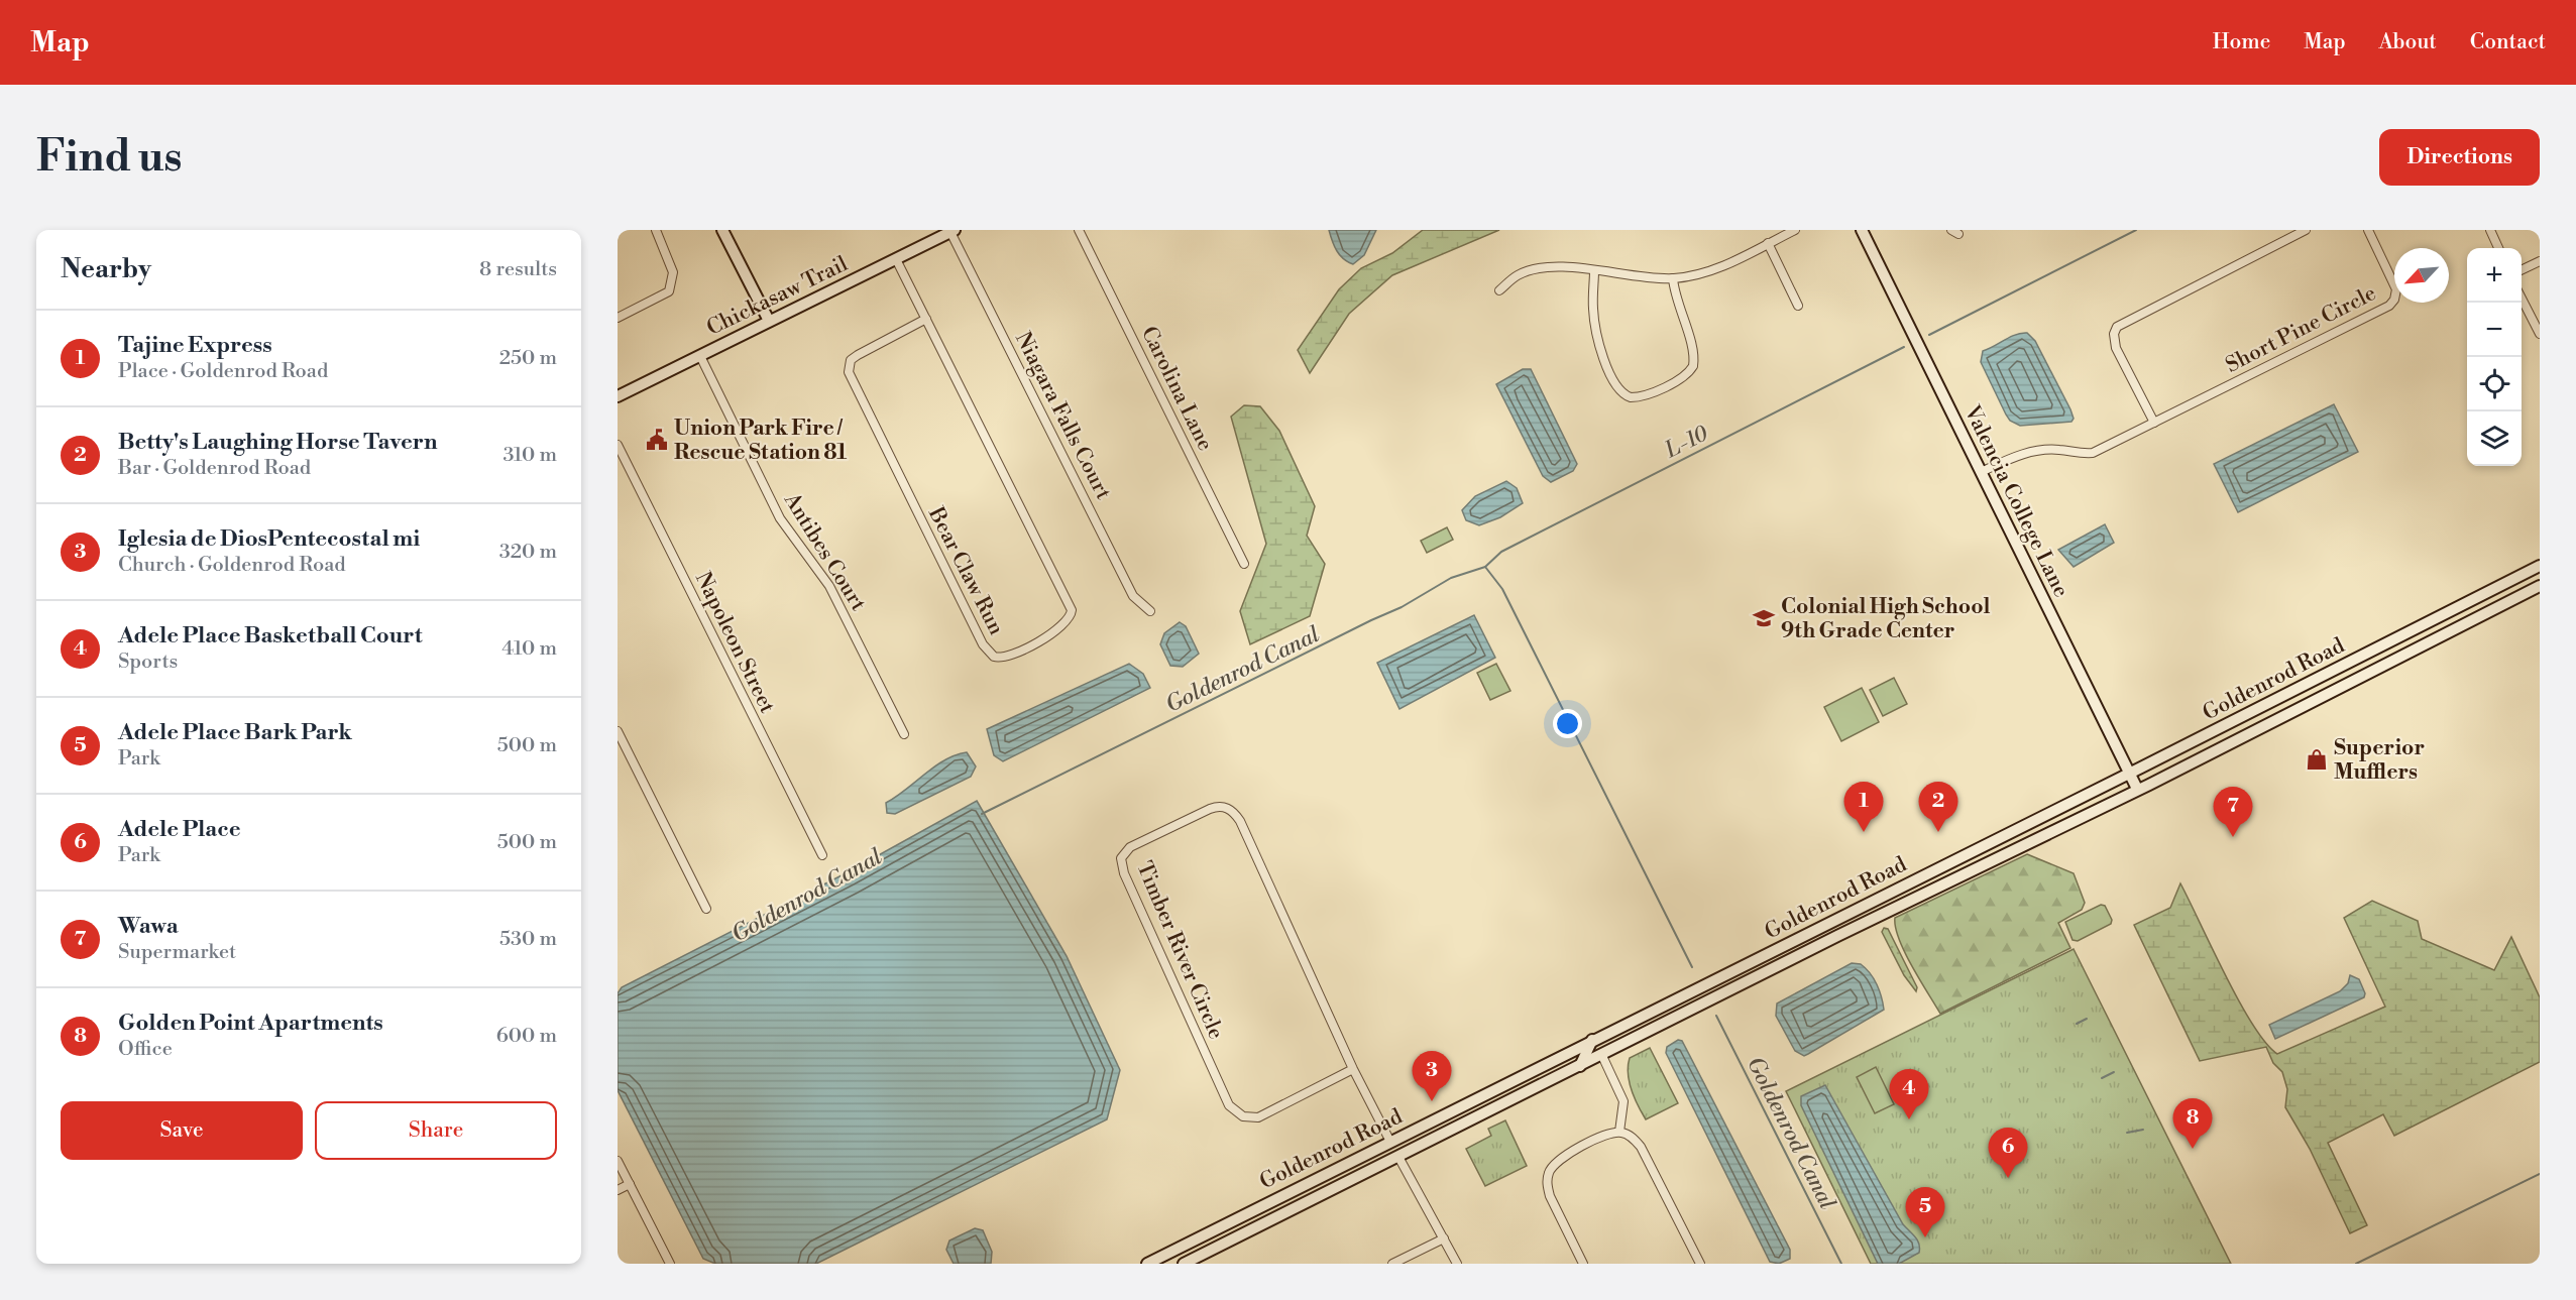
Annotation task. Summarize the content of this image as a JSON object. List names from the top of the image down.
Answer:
{
  "streets": {
    "main road": ["Chickasaw Trail", "Valencia College Lane", "Goldenrod Road"],
    "street": [
      "Short Pine Circle",
      "Carolina Lane",
      "Niagara Falls Court",
      "Antibes Court",
      "Bear Claw Run",
      "Napoleon Street",
      "Timber River Circle"
    ]
  },
  "crossings": [
    ["Chickasaw Trail", "Niagara Falls Court"],
    ["Chickasaw Trail", "Antibes Court"],
    ["Chickasaw Trail", "Bear Claw Run"],
    ["Short Pine Circle", "Valencia College Lane"],
    ["Valencia College Lane", "Goldenrod Road"],
    ["Goldenrod Road", "Timber River Circle"]
  ],
  "water": ["L-10", "Goldenrod Canal"],
  "places": {
    "public building": ["Union Park Fire / Rescue Station 81"],
    "school or university": ["Colonial High School 9th Grade Center"],
    "shop": ["Superior Mufflers"]
  },
  "north": "bottom left",
  "page": {
    "header": "Map",
    "nav": [
      "Home",
      "Map",
      "About",
      "Contact"
    ],
    "buttons": [
      "Directions",
      ["Save", "Share"]
    ],
    "title": "Find us",
    "heading": ["Nearby", "8 results"],
    "map_buttons": ["+", "−"],
    "list": [
      {
        "mark": "1",
        "name": "Tajine Express",
        "note": "Place · Goldenrod Road",
        "value": "250 m"
      },
      {
        "mark": "2",
        "name": "Betty's Laughing Horse Tavern",
        "note": "Bar · Goldenrod Road",
        "value": "310 m"
      },
      {
        "mark": "3",
        "name": "Iglesia de DiosPentecostal mi",
        "note": "Church · Goldenrod Road",
        "value": "320 m"
      },
      {
        "mark": "4",
        "name": "Adele Place Basketball Court",
        "note": "Sports",
        "value": "410 m"
      },
      {
        "mark": "5",
        "name": "Adele Place Bark Park",
        "note": "Park",
        "value": "500 m"
      },
      {
        "mark": "6",
        "name": "Adele Place",
        "note": "Park",
        "value": "500 m"
      },
      {
        "mark": "7",
        "name": "Wawa",
        "note": "Supermarket",
        "value": "530 m"
      },
      {
        "mark": "8",
        "name": "Golden Point Apartments",
        "note": "Office",
        "value": "600 m"
      }
    ],
    "pins": [
      "1",
      "2",
      "7",
      "3",
      "4",
      "8",
      "6",
      "5"
    ]
  }
}
